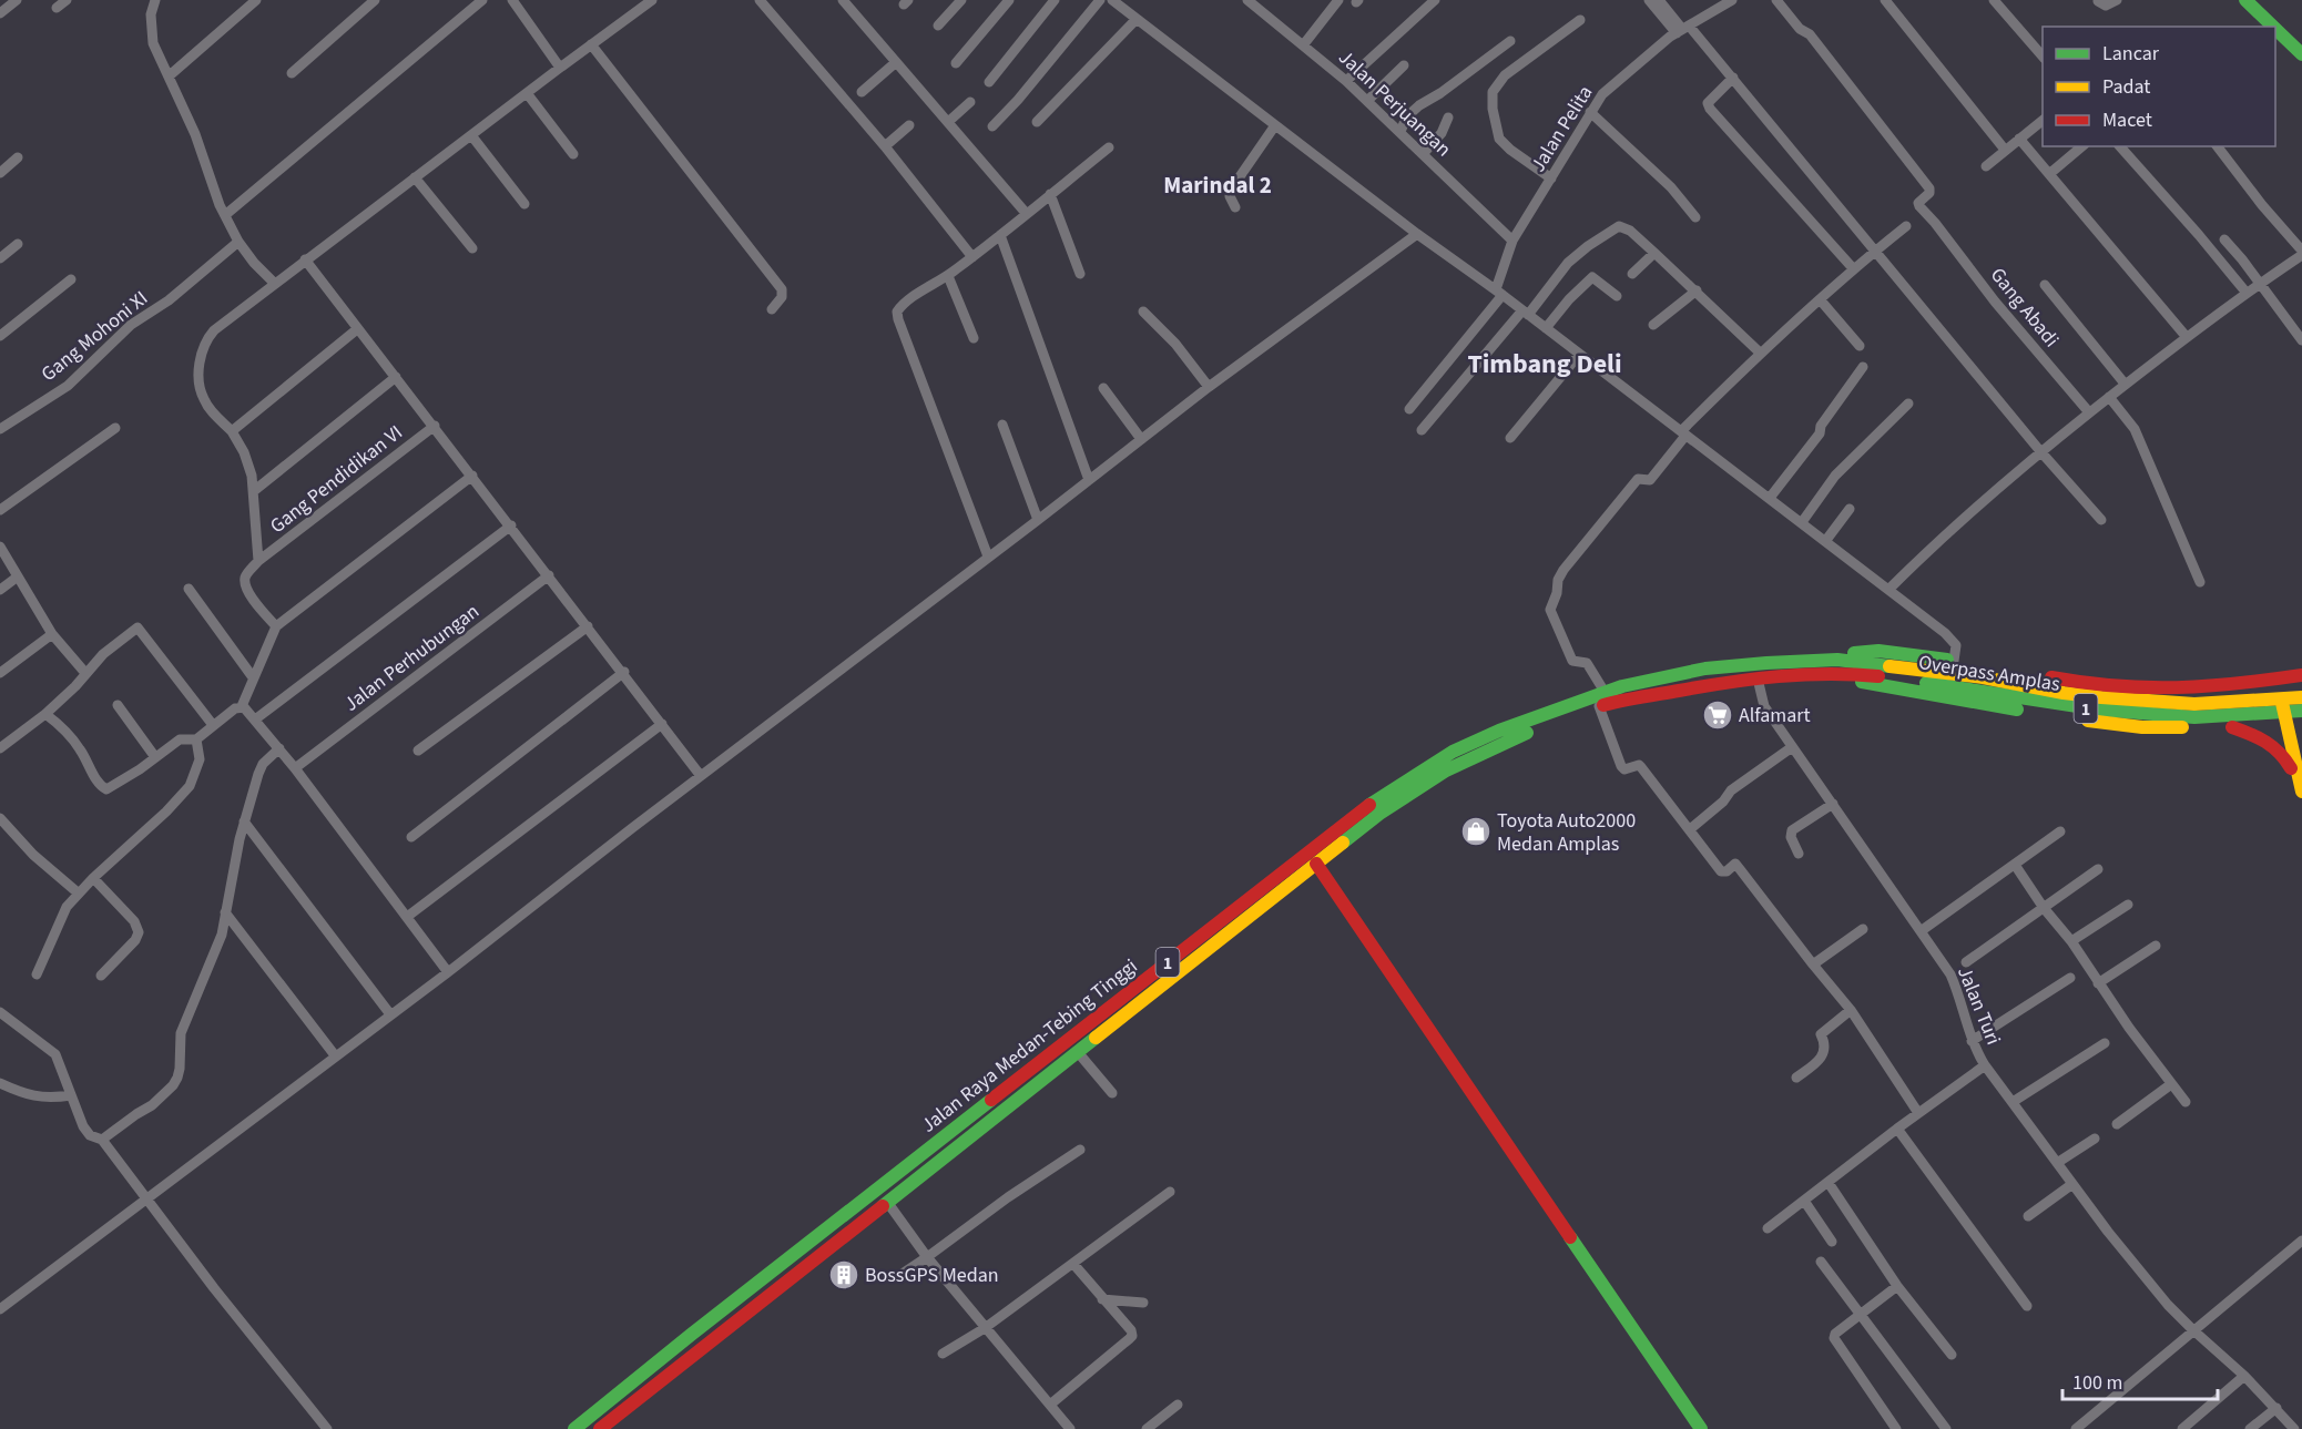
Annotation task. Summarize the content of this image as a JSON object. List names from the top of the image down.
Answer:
{
  "streets": {
    "main road": ["Overpass Amplas", "1", "Jalan Raya Medan-Tebing Tinggi"],
    "street": [
      "Jalan Perjuangan",
      "Jalan Pelita",
      "Gang Abadi",
      "Gang Mohoni XI",
      "Gang Pendidikan VI",
      "Jalan Perhubungan",
      "Jalan Turi"
    ]
  },
  "crossings": [
    ["Jalan Perjuangan", "Jalan Pelita"],
    ["Overpass Amplas", "Jalan Raya Medan-Tebing Tinggi"],
    ["Jalan Turi", "Jalan Raya Medan-Tebing Tinggi"]
  ],
  "districts": ["Marindal 2", "Timbang Deli"],
  "places": {
    "supermarket": ["Alfamart"],
    "shop": ["Toyota Auto2000 Medan Amplas"],
    "building": ["BossGPS Medan"]
  },
  "legend": ["Lancar", "Padat", "Macet"],
  "scale_bar": "100 m"
}
